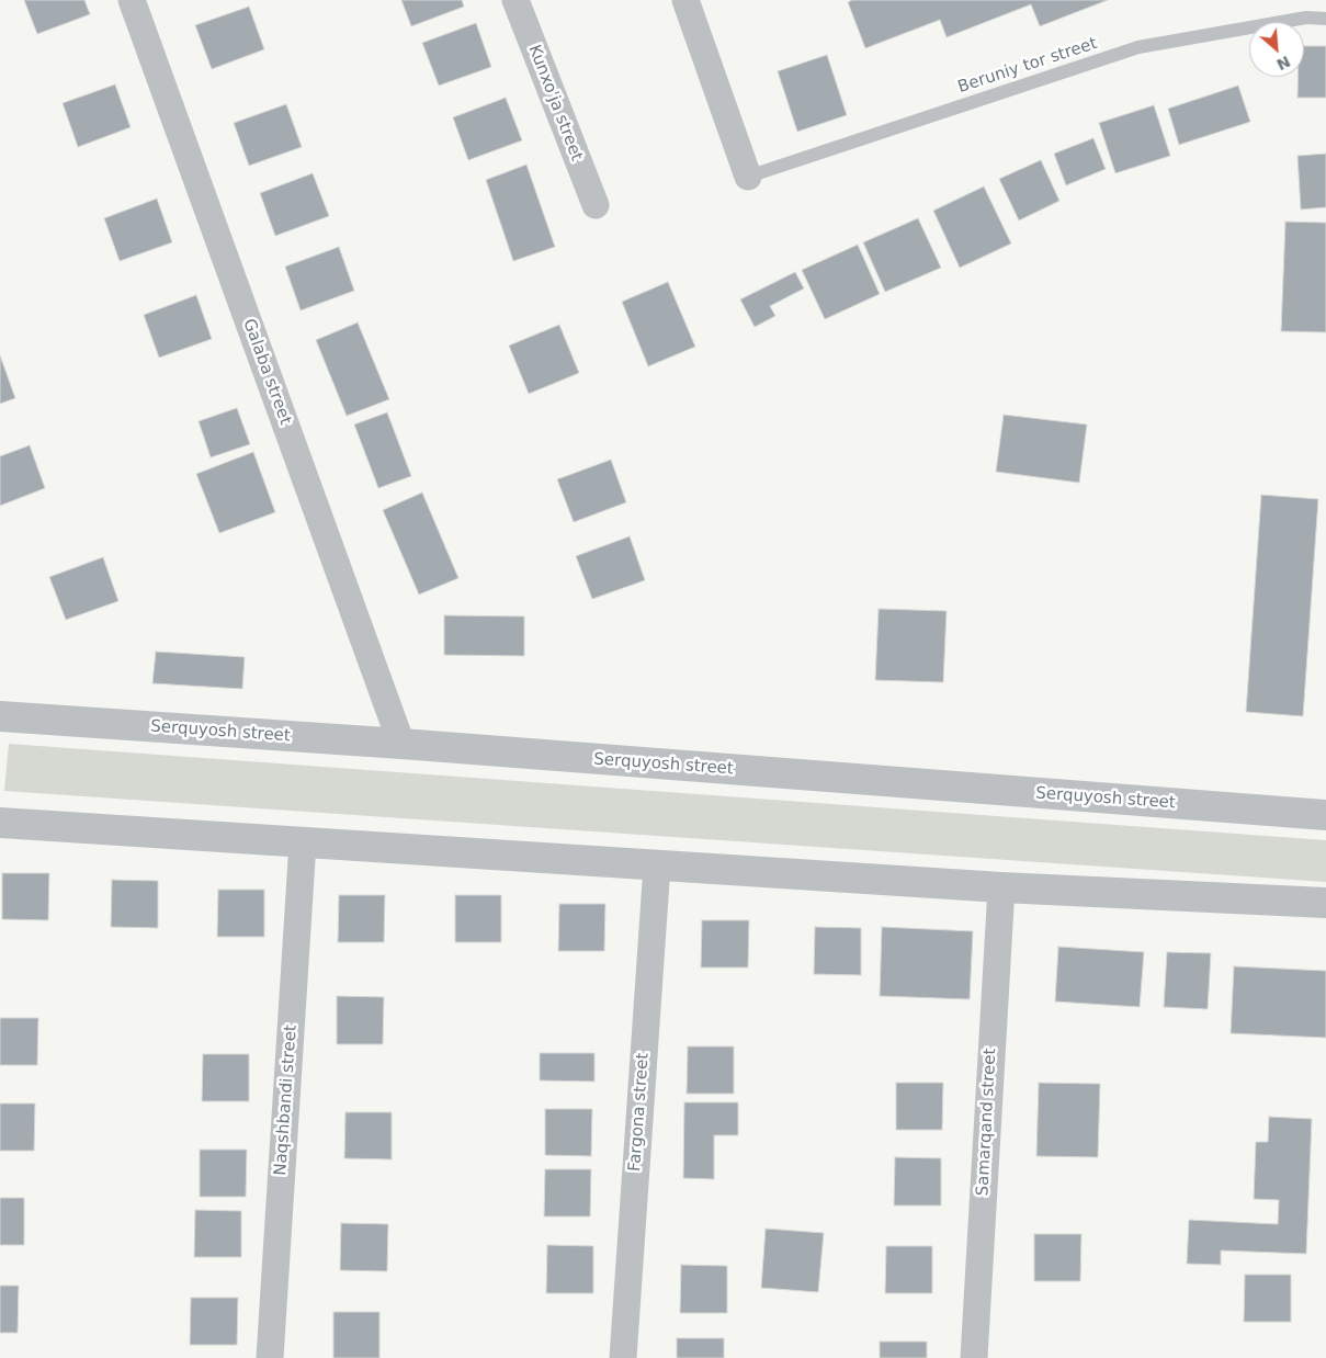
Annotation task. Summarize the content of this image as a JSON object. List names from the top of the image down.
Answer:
{
  "streets": {
    "street": [
      "Kunxo'ja street",
      "Galaba street",
      "Serquyosh street",
      "Naqshbandi street",
      "Fargona street",
      "Samarqand street"
    ],
    "lane": ["Beruniy tor street"]
  },
  "crossings": [
    ["Galaba street", "Serquyosh street"]
  ],
  "north": "bottom right"
}
